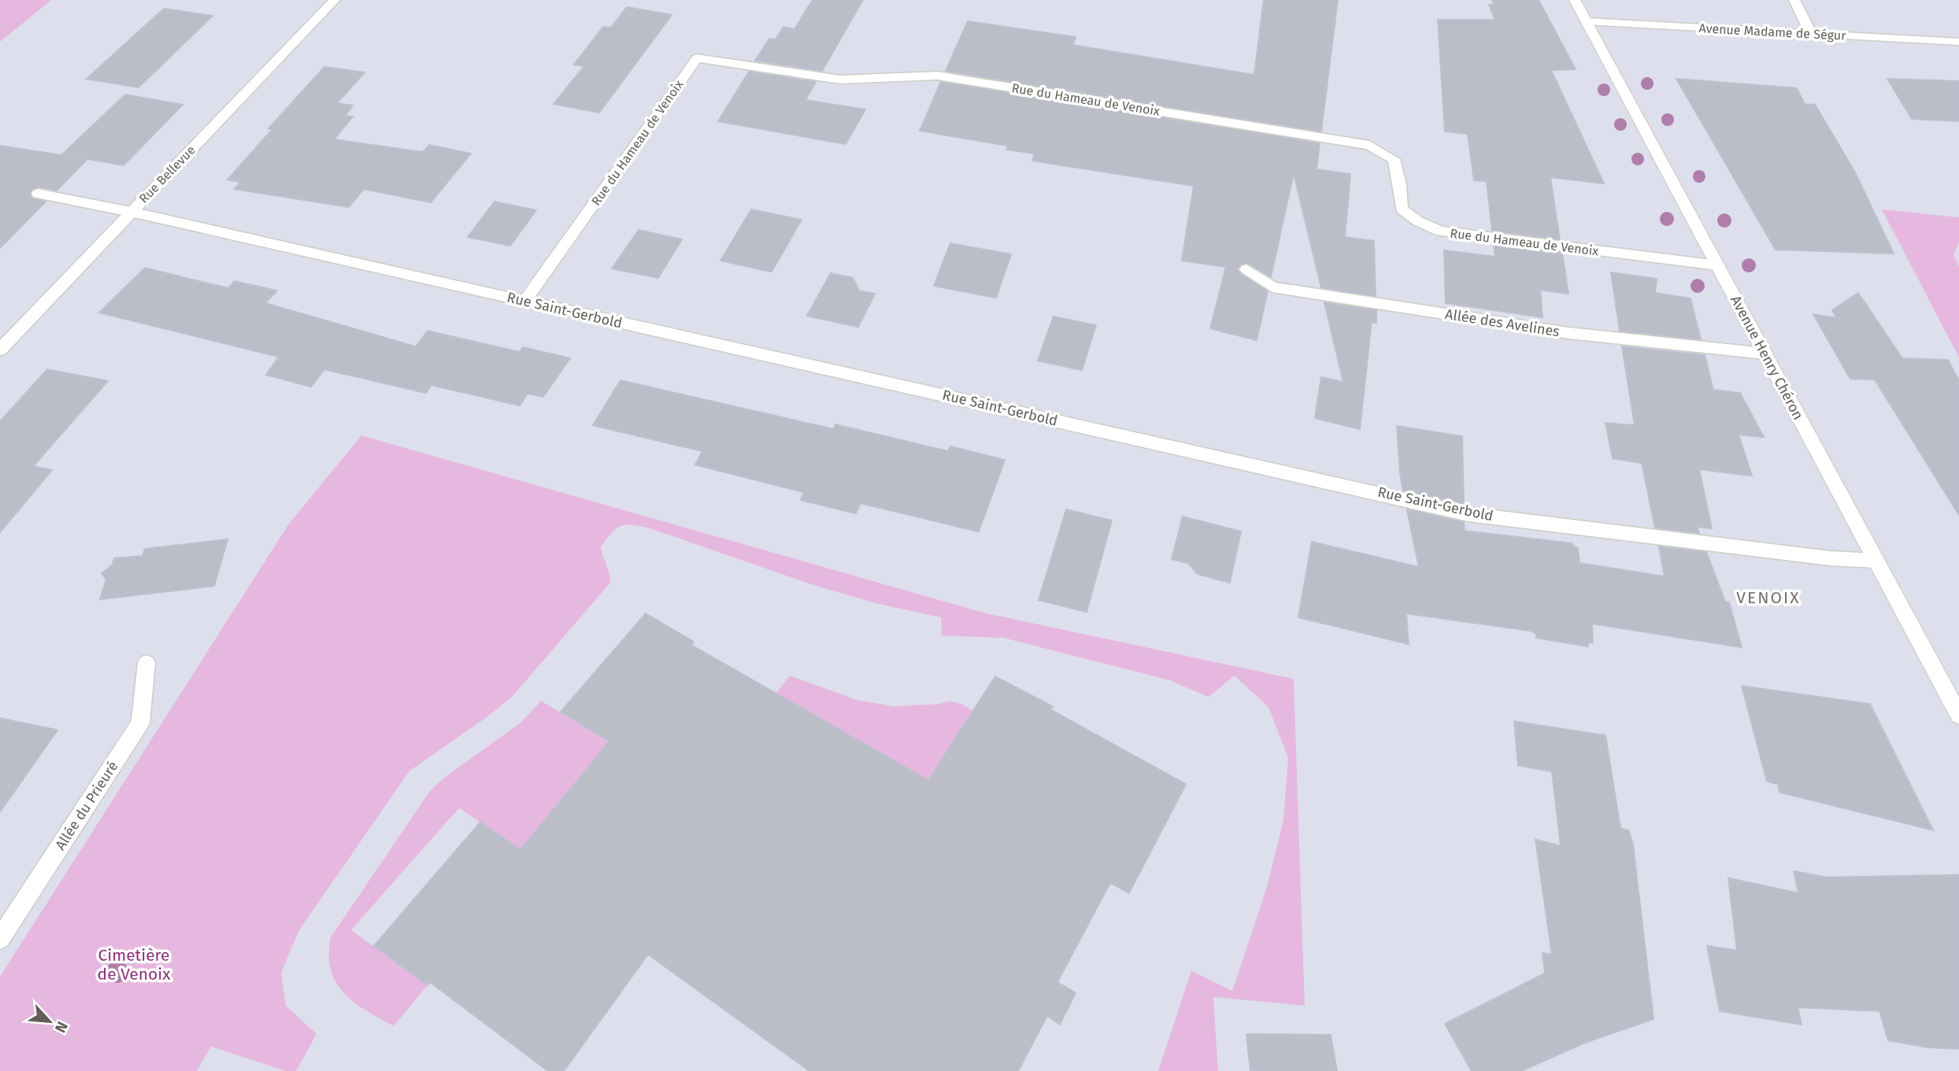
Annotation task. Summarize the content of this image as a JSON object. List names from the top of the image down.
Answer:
{
  "streets": {
    "street": [
      "Avenue Madame de Ségur",
      "Rue du Hameau de Venoix",
      "Rue Bellevue",
      "Rue Saint-Gerbold",
      "Allée des Avelines",
      "Avenue Henry Chéron",
      "Allée du Prieuré"
    ]
  },
  "crossings": [
    ["Avenue Madame de Ségur", "Avenue Henry Chéron"],
    ["Rue du Hameau de Venoix", "Rue Saint-Gerbold"],
    ["Rue du Hameau de Venoix", "Avenue Henry Chéron"],
    ["Rue Bellevue", "Rue Saint-Gerbold"],
    ["Rue Saint-Gerbold", "Avenue Henry Chéron"],
    ["Allée des Avelines", "Avenue Henry Chéron"]
  ],
  "districts": ["VENOIX"],
  "parks": ["Cimetière de Venoix"],
  "north": "bottom right"
}
